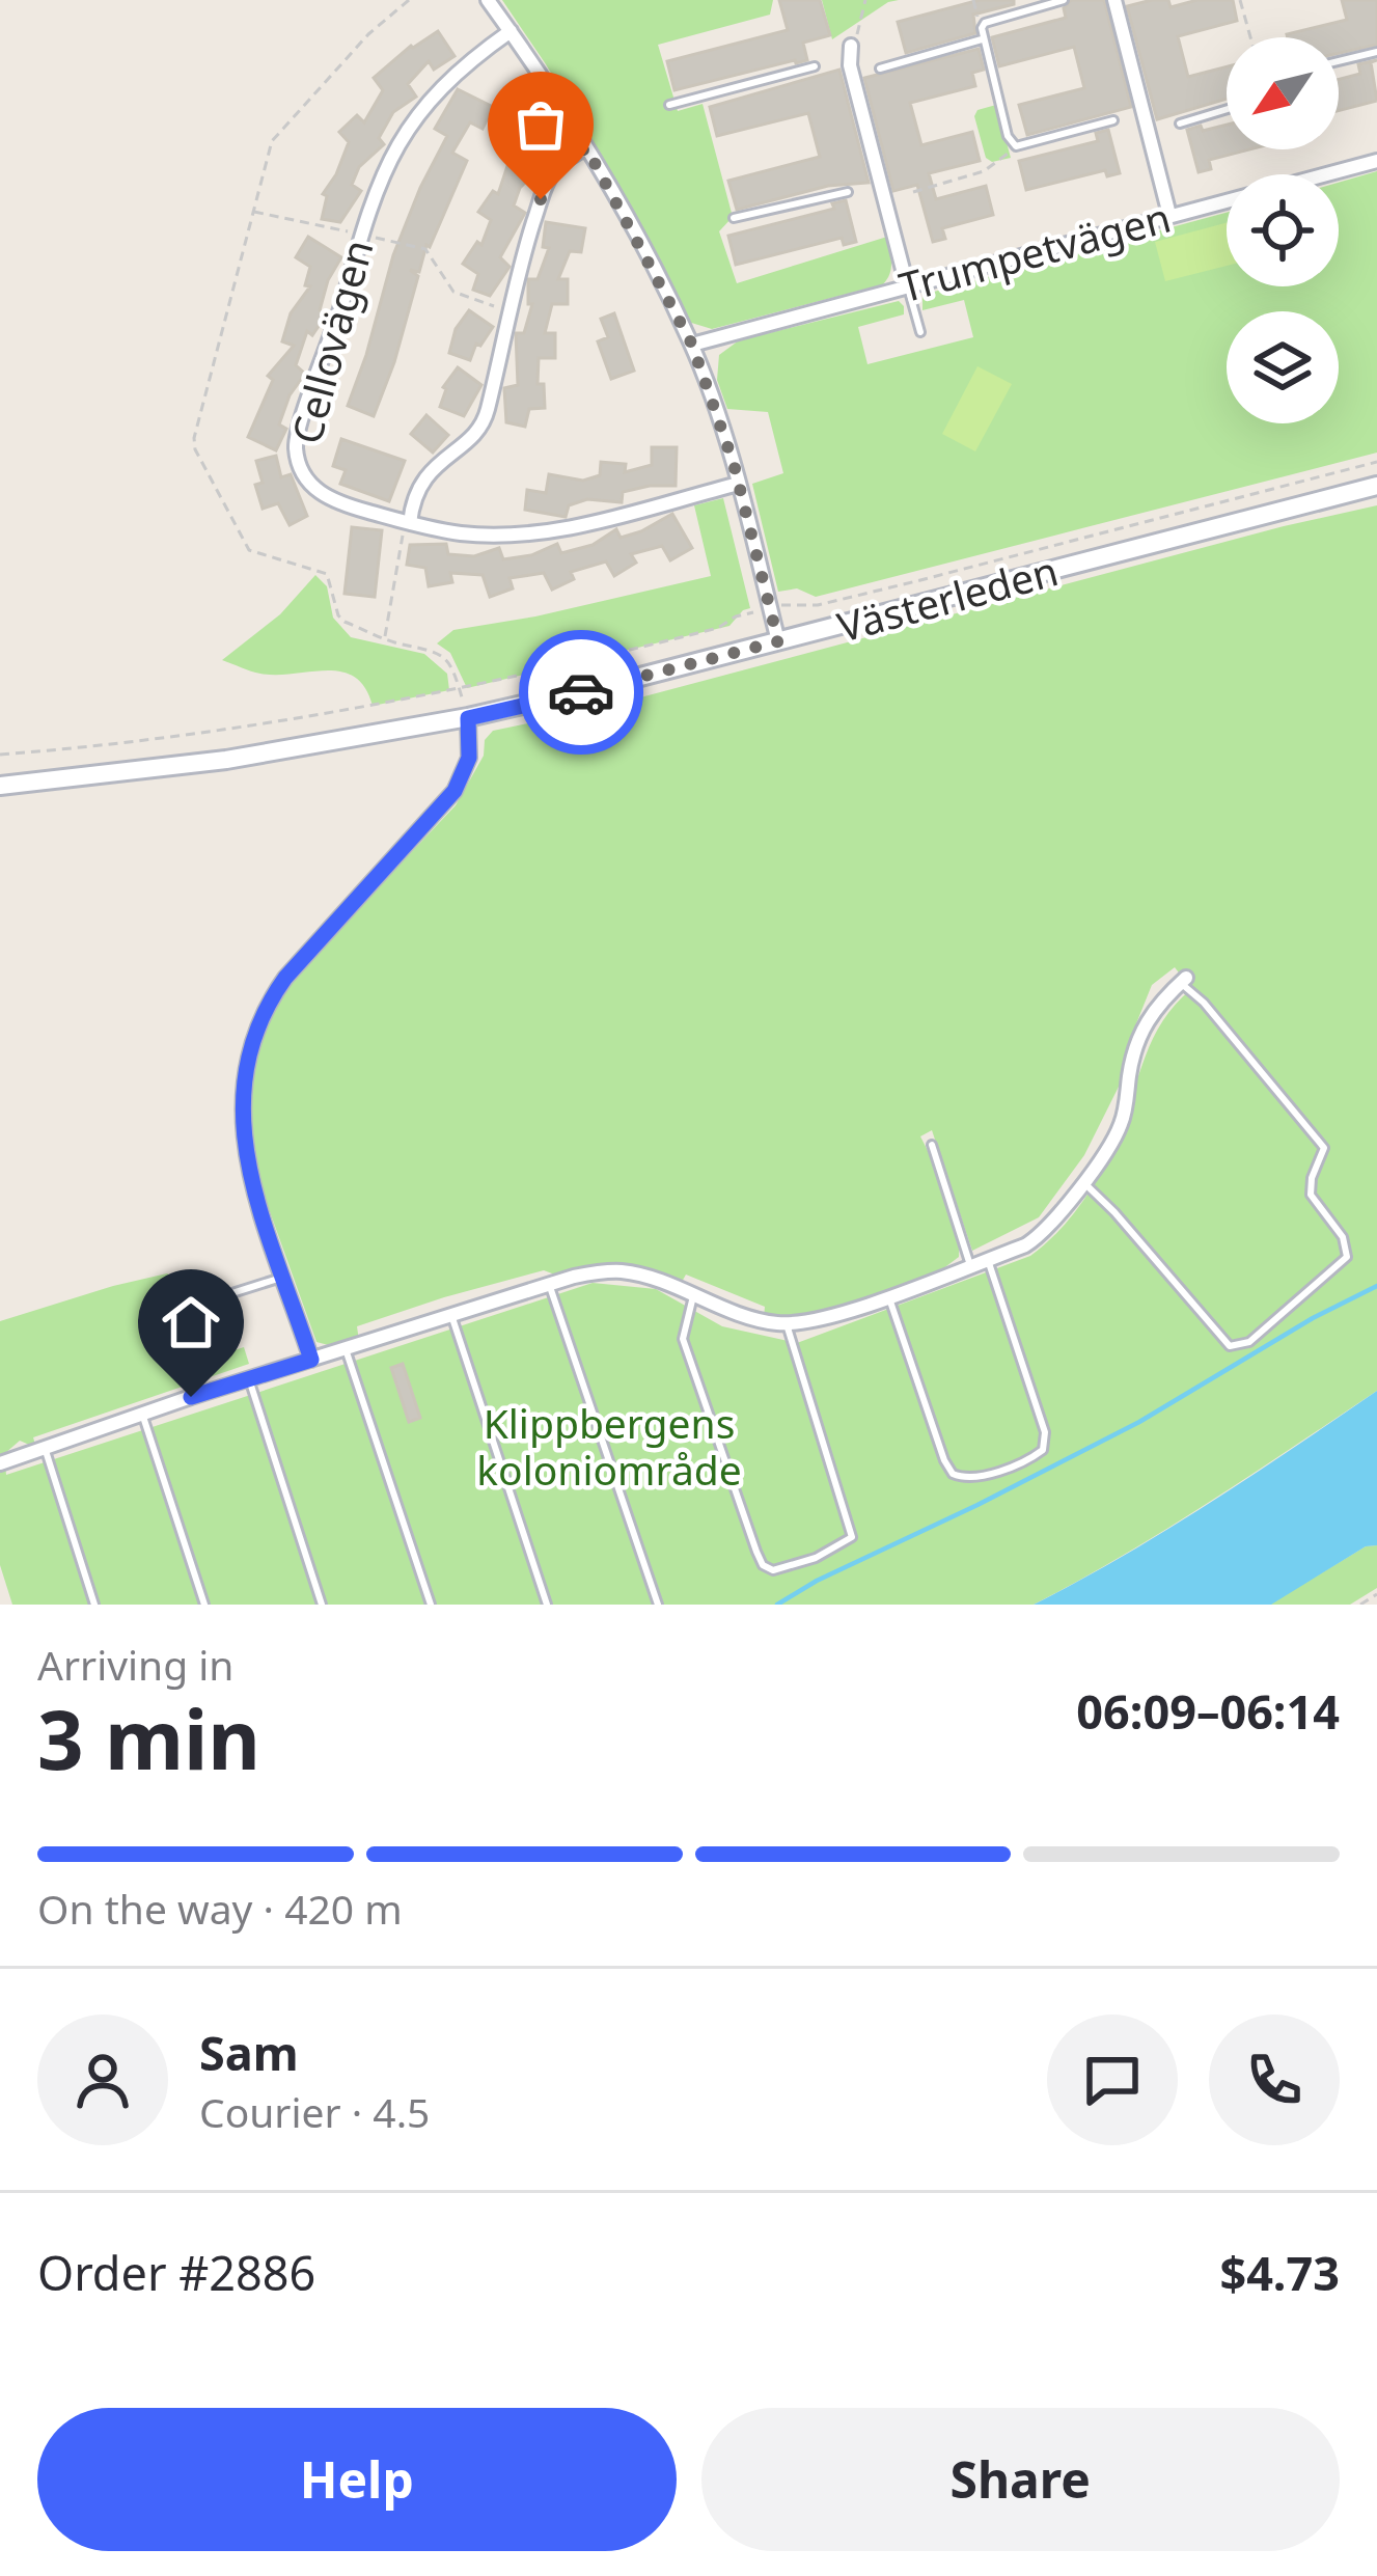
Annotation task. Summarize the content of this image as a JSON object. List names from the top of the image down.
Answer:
{
  "streets": {
    "main road": ["Västerleden"],
    "street": ["Trumpetvägen", "Cellovägen"]
  },
  "parks": ["Klippbergens koloniområde"],
  "north": "bottom left",
  "page": {
    "heading": ["3 min", "Arriving in", "06:09–06:14"],
    "panel": [
      "Sam",
      "Courier · 4.5",
      "Order #2886",
      "$4.73"
    ],
    "bar": "On the way · 420 m",
    "buttons": ["Help", "Share"]
  }
}
